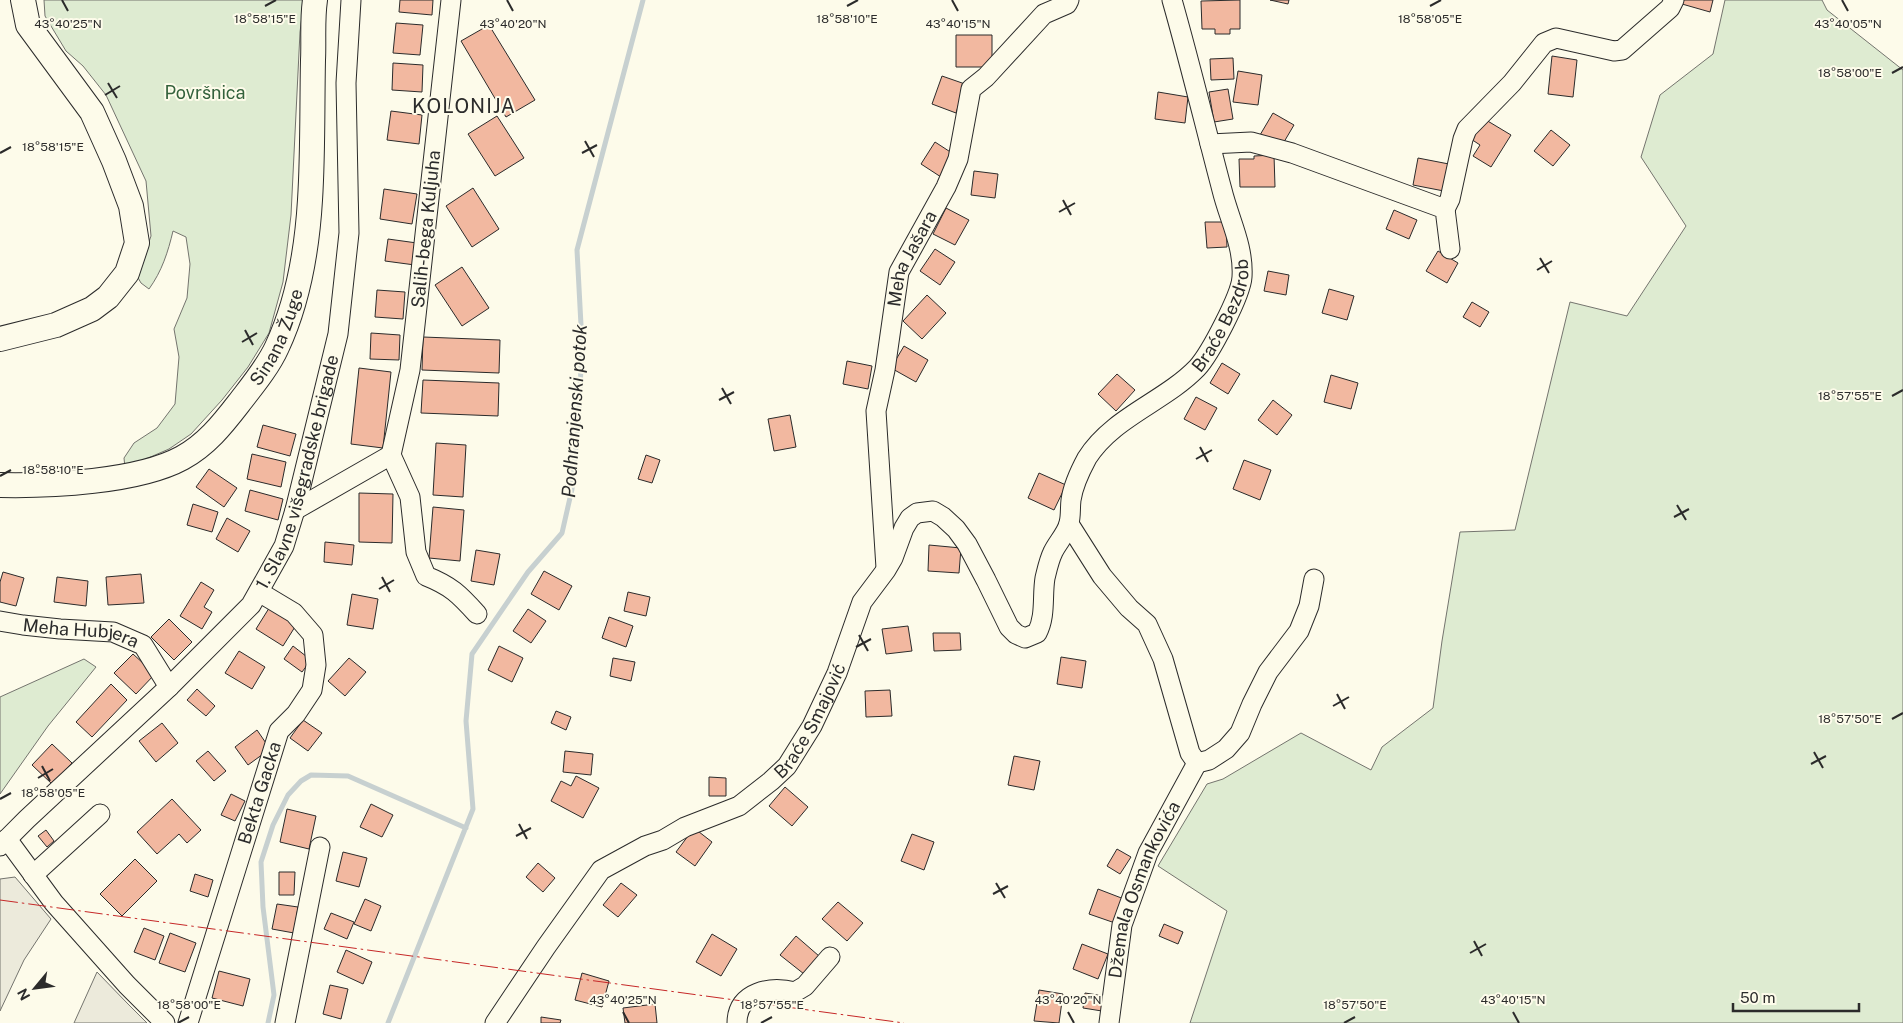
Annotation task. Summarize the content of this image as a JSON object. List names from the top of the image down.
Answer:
{
  "streets": {
    "main road": ["Sinana Žuge"],
    "street": [
      "Salih-bega Kuljuha",
      "Meha Jašara",
      "Braće Bezdrob",
      "1. Slavne višegradske brigade",
      "Meha Hubjera",
      "Braće Smajović",
      "Bekta Gacka",
      "Džemala Osmankovića"
    ]
  },
  "crossings": [
    ["Meha Jašara", "Braće Smajović"],
    ["Braće Bezdrob", "Braće Smajović"],
    ["1. Slavne višegradske brigade", "Meha Hubjera"],
    ["1. Slavne višegradske brigade", "Bekta Gacka"]
  ],
  "districts": ["KOLONIJA"],
  "water": ["Podhranjenski potok"],
  "parks": ["Površnica"],
  "scale_bar": "50 m",
  "north": "bottom left",
  "coordinates": [
    "18°58'15\"E",
    "18°58'05\"E",
    "18°58'10\"E",
    "43°40'25\"N",
    "43°40'20\"N",
    "43°40'15\"N",
    "43°40'05\"N",
    "18°58'00\"E",
    "18°57'55\"E",
    "18°57'50\"E"
  ]
}
